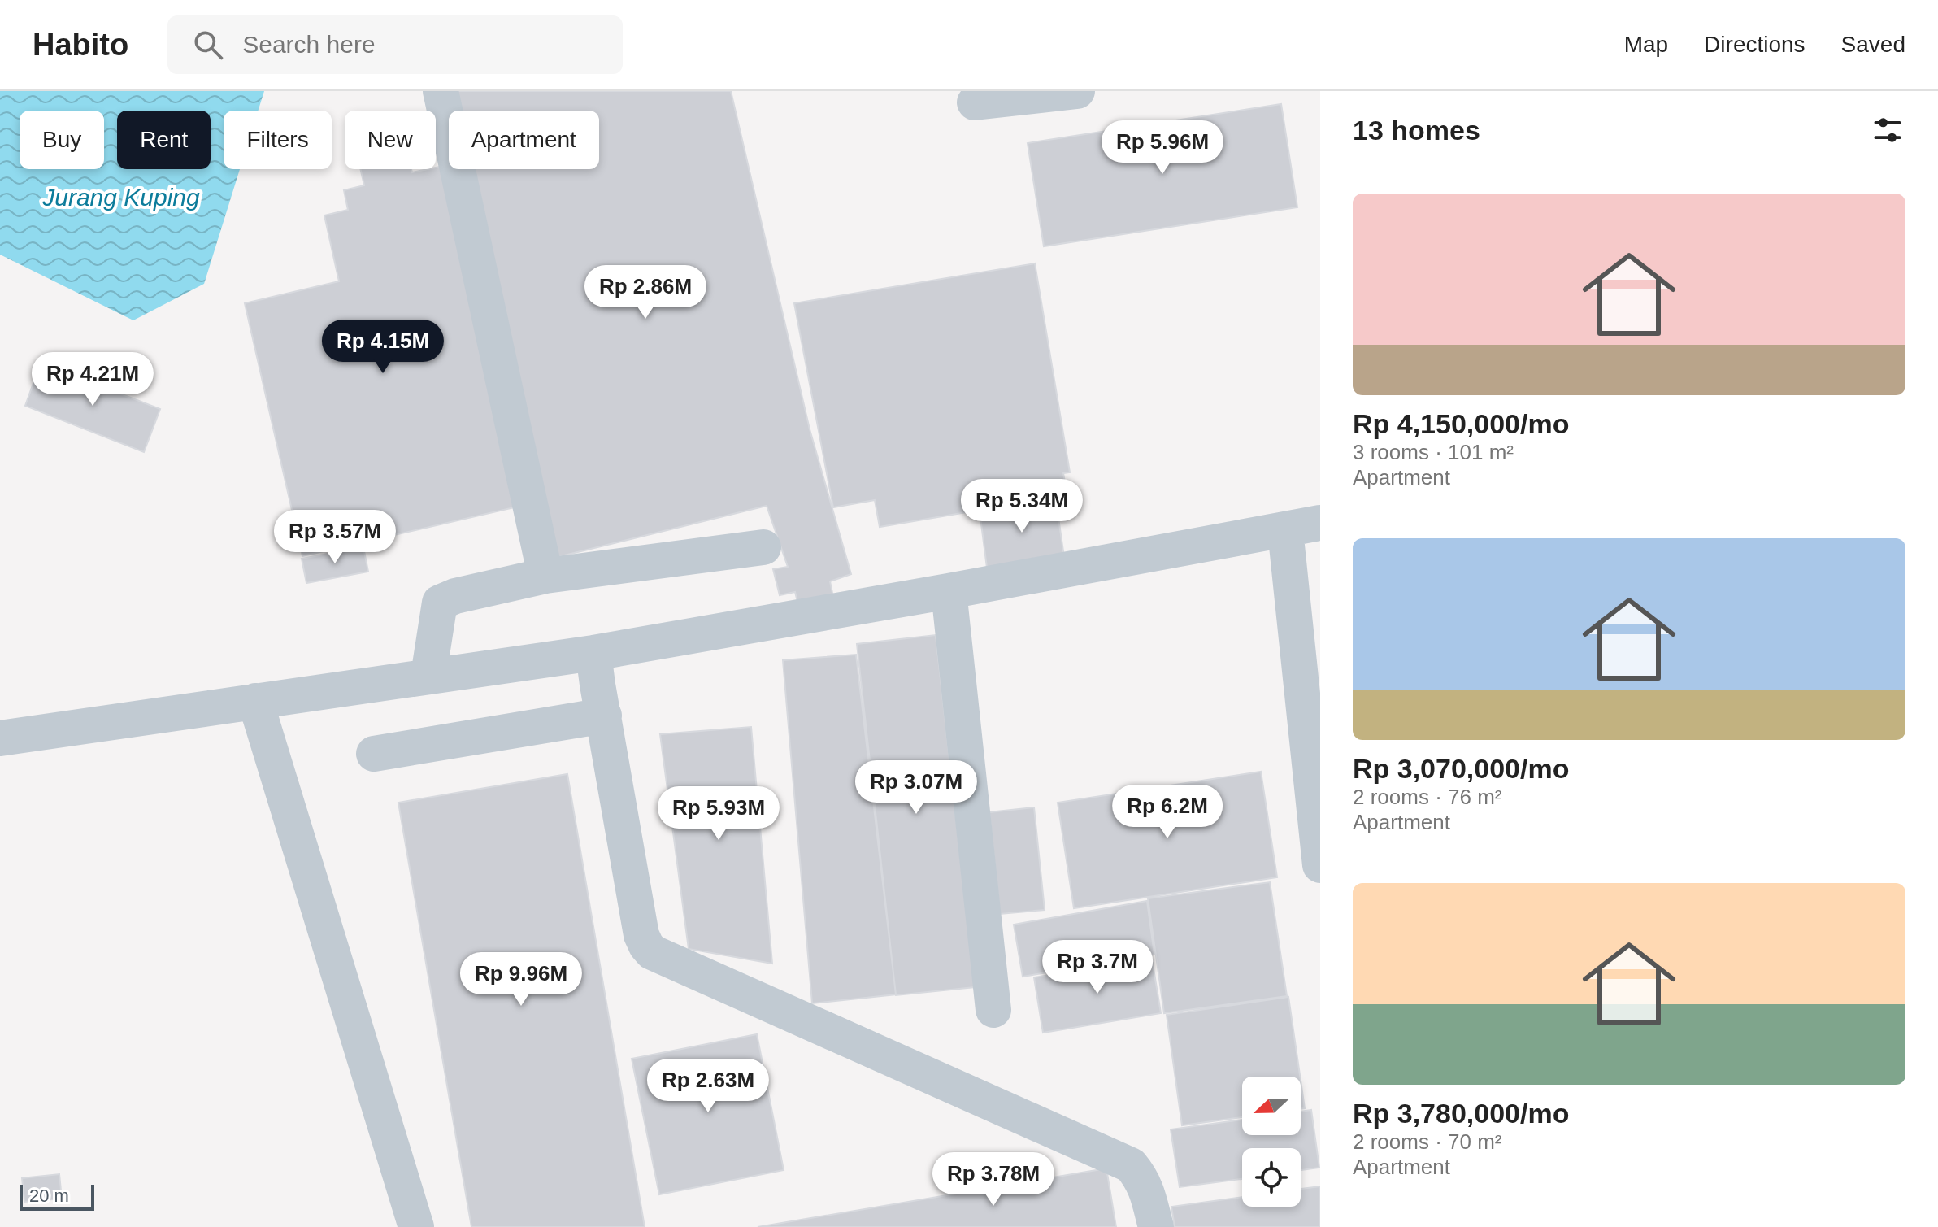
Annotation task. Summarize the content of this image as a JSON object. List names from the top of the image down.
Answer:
{
  "water": ["Jurang Kuping"],
  "scale_bar": "20 m",
  "north": "left",
  "page": {
    "header": "Habito",
    "search": "Search here",
    "nav": ["Map", "Directions", "Saved"],
    "heading": "13 homes",
    "chip": [
      "Buy",
      "Rent",
      "Filters",
      "New",
      "Apartment"
    ],
    "price": [
      "Rp 5.96M",
      "Rp 2.86M",
      "Rp 4.15M",
      "Rp 4.21M",
      "Rp 5.34M",
      "Rp 3.57M",
      "Rp 3.07M",
      "Rp 6.2M",
      "Rp 5.93M",
      "Rp 3.7M",
      "Rp 9.96M",
      "Rp 2.63M",
      "Rp 3.78M"
    ],
    "list": [
      {
        "name": "Rp 4,150,000/mo",
        "note": "3 rooms · 101 m² · Apartment"
      },
      {
        "name": "Rp 3,070,000/mo",
        "note": "2 rooms · 76 m² · Apartment"
      },
      {
        "name": "Rp 3,780,000/mo",
        "note": "2 rooms · 70 m² · Apartment"
      }
    ],
    "scale": "20 m"
  }
}
